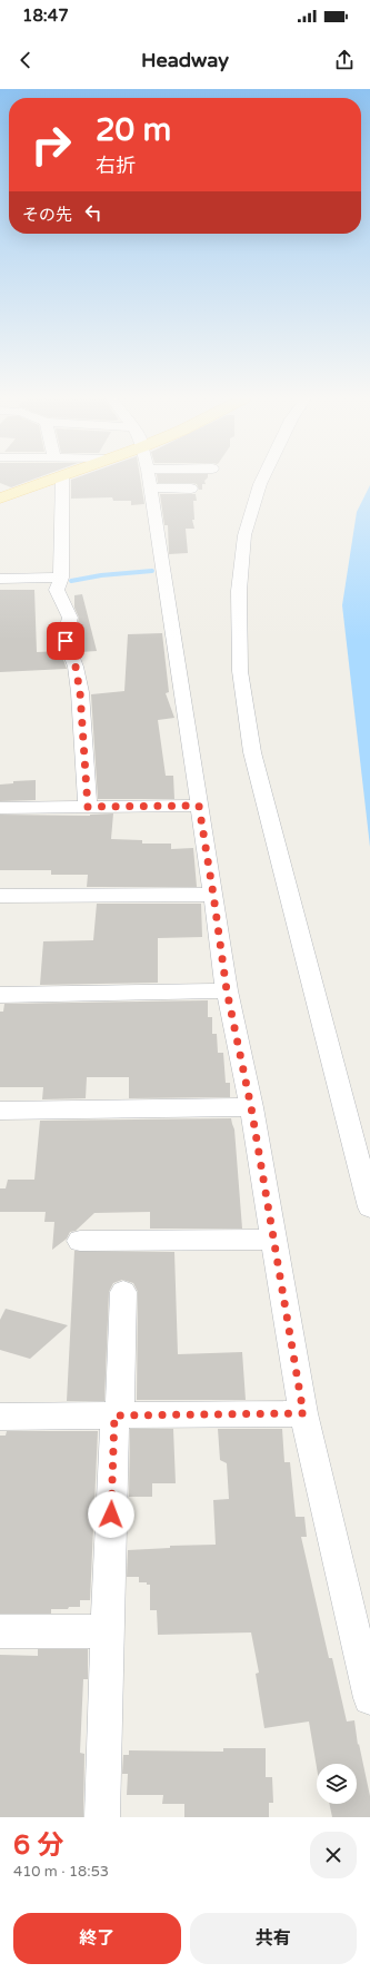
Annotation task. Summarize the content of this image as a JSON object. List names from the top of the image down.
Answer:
{
  "page": {
    "status": "18:47",
    "header": "Headway",
    "turn": ["20 m", "右折"],
    "then": "その先",
    "heading": ["6 分", "410 m · 18:53"],
    "buttons": ["終了", "共有"]
  }
}
